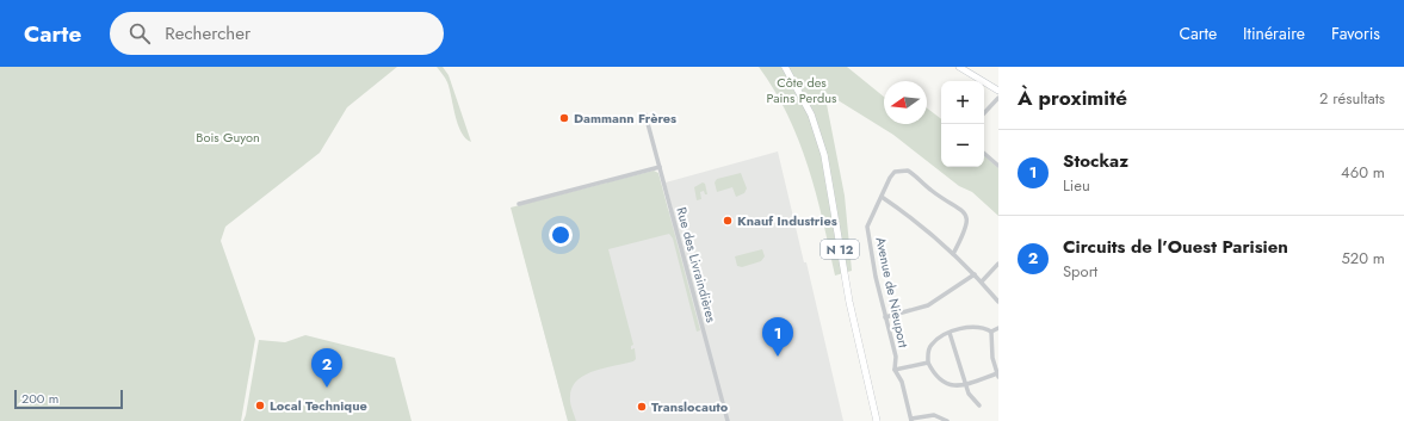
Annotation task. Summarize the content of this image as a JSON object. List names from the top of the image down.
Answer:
{
  "streets": {
    "main road": ["N 12"],
    "street": ["Rue des Livraindières", "Avenue de Nieuport"]
  },
  "parks": ["Côte des Pains Perdus", "Bois Guyon"],
  "places": [
    "Dammann Frères",
    "Knauf Industries",
    "Local Technique",
    "Translocauto"
  ],
  "scale_bar": "200 m",
  "north": "left",
  "page": {
    "header": "Carte",
    "search": "Rechercher",
    "nav": ["Carte", "Itinéraire", "Favoris"],
    "heading": ["À proximité", "2 résultats"],
    "map_buttons": ["+", "−"],
    "list": [
      {
        "mark": "1",
        "name": "Stockaz",
        "note": "Lieu",
        "value": "460 m"
      },
      {
        "mark": "2",
        "name": "Circuits de l’Ouest Parisien",
        "note": "Sport",
        "value": "520 m"
      }
    ],
    "pins": ["1", "2"],
    "scale": "200 m"
  }
}
